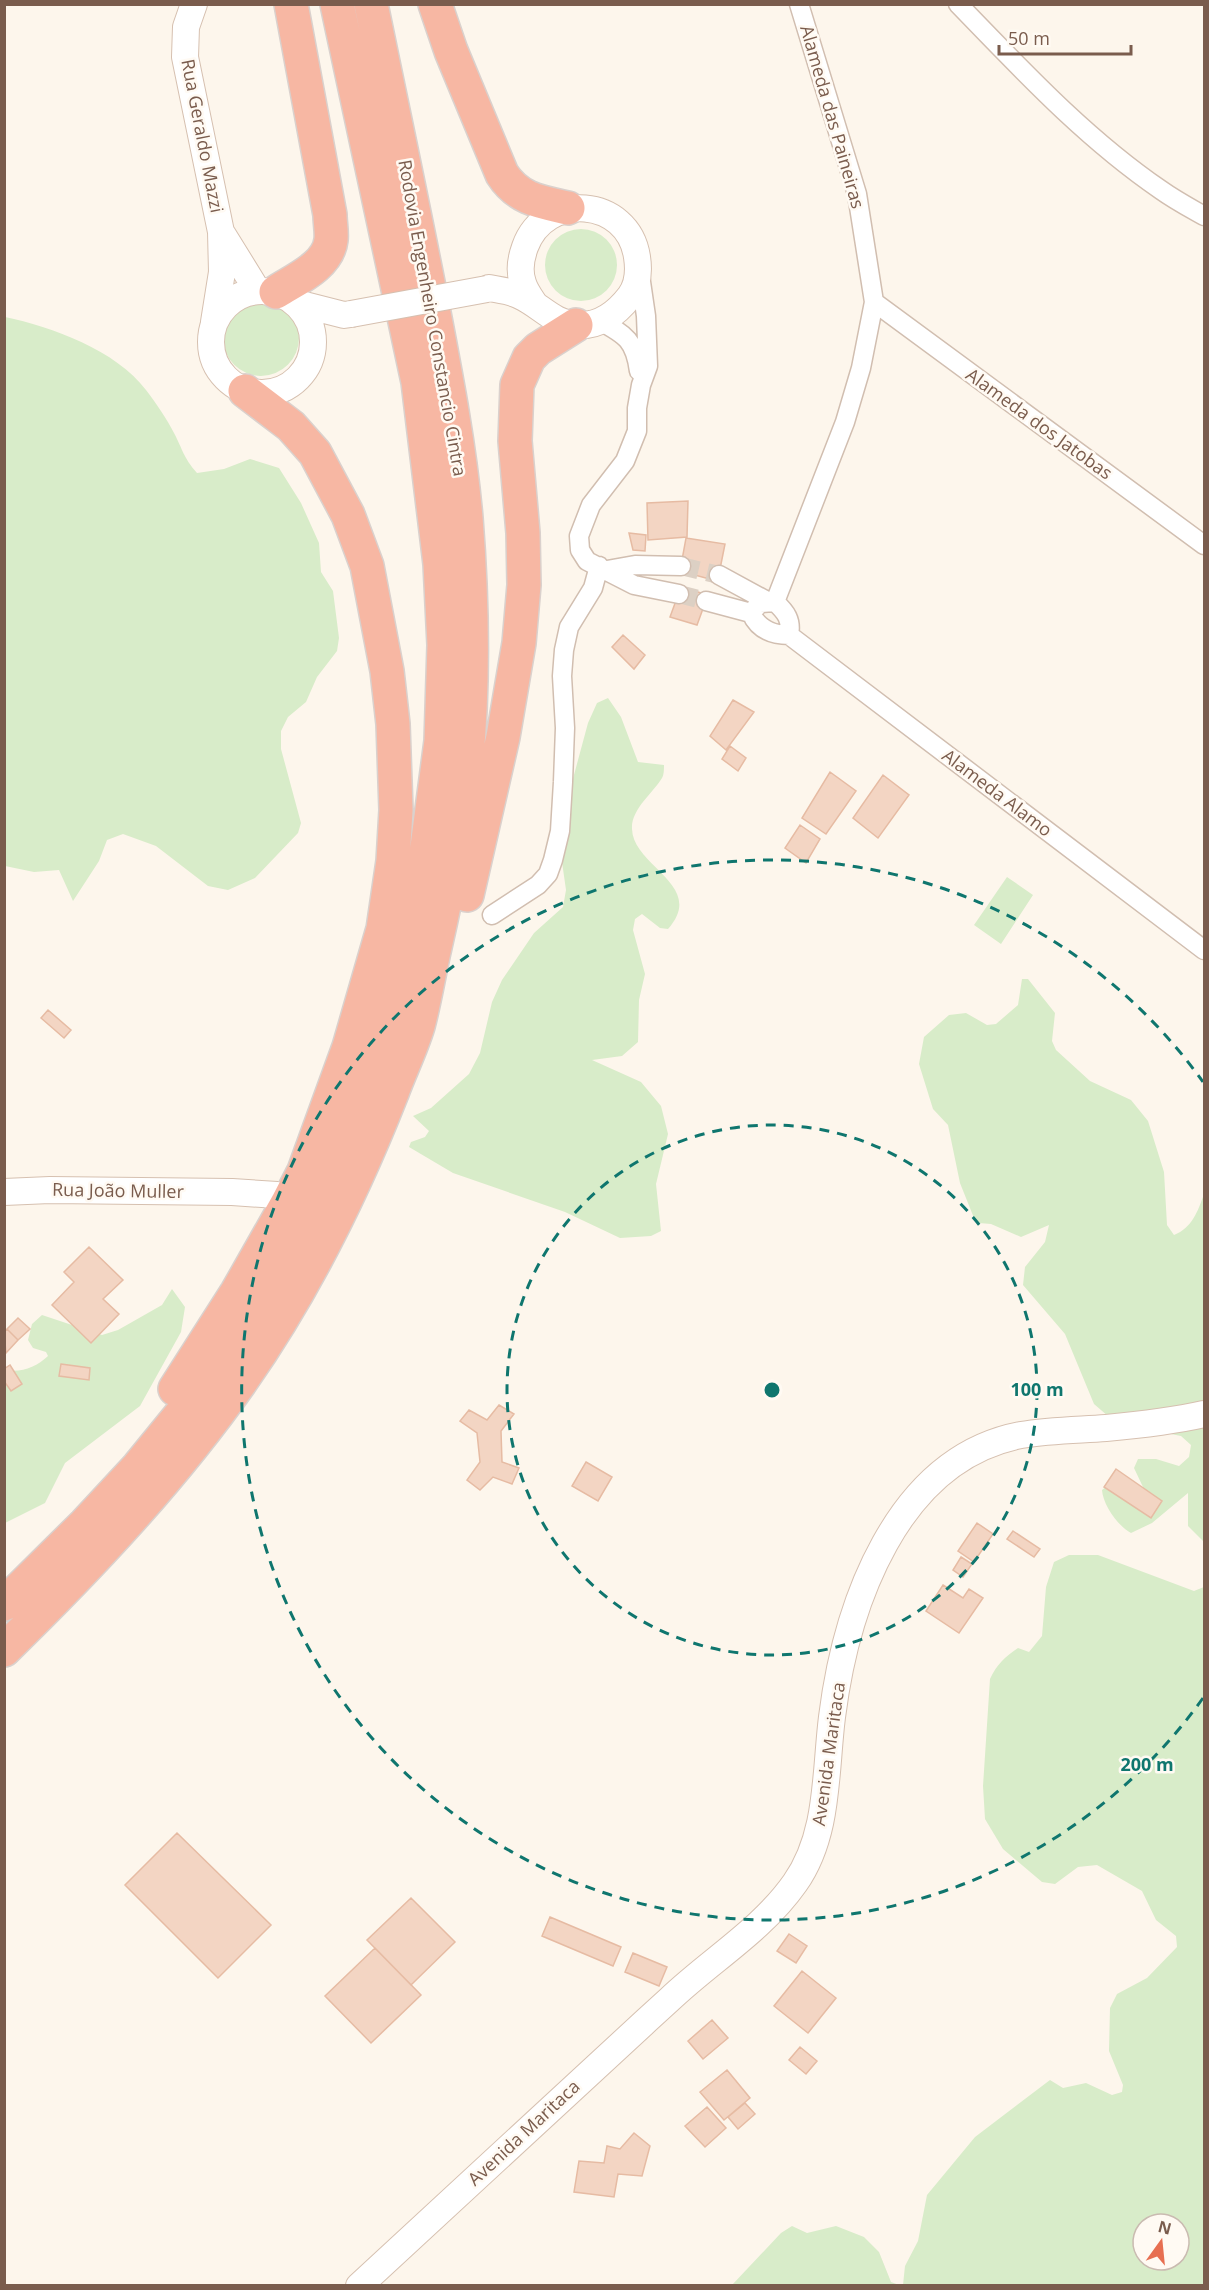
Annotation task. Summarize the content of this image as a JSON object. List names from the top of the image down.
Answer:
{
  "streets": {
    "highway": ["Rodovia Engenheiro Constancio Cintra"],
    "street": [
      "Alameda das Paineiras",
      "Rua Geraldo Mazzi",
      "Alameda dos Jatobas",
      "Alameda Alamo",
      "Rua João Muller",
      "Avenida Maritaca"
    ]
  },
  "crossings": [
    ["Alameda das Paineiras", "Alameda dos Jatobas"]
  ],
  "scale_bar": "50 m",
  "north": "top",
  "rings": ["100 m", "200 m"]
}
